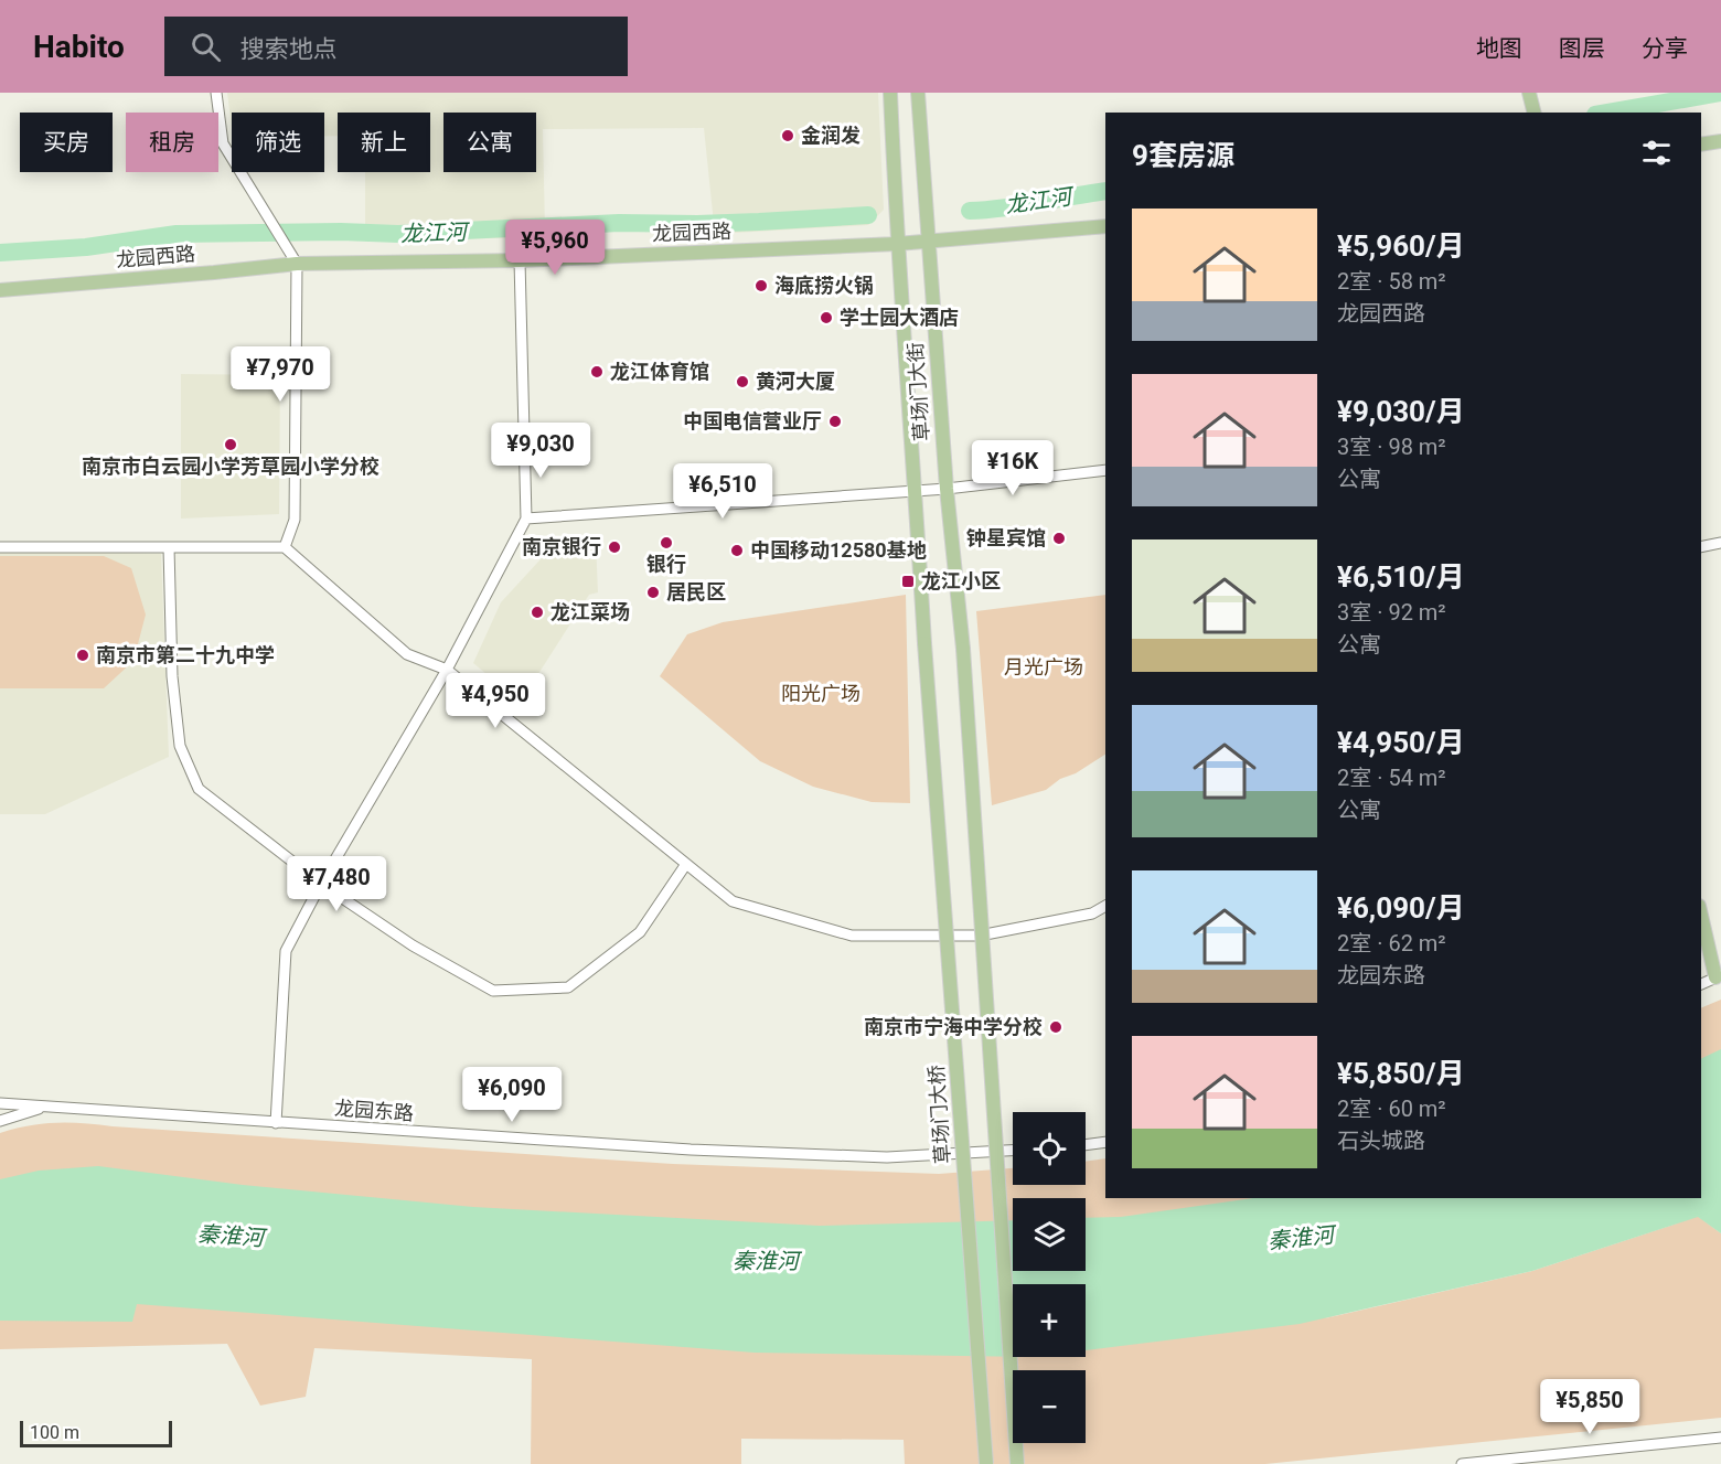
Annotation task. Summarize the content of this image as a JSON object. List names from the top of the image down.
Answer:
{
  "streets": {
    "main road": ["龙园西路", "草场门大街", "草场门大桥"],
    "street": ["龙园东路"]
  },
  "crossings": [
    ["龙园西路", "草场门大街"],
    ["草场门大街", "草场门大桥"]
  ],
  "water": ["龙江河", "秦淮河"],
  "parks": ["月光广场", "阳光广场"],
  "places": {
    "other": [
      "金润发",
      "海底捞火锅",
      "学士园大酒店",
      "龙江体育馆",
      "黄河大厦",
      "中国电信营业厅",
      "南京市白云园小学芳草园小学分校",
      "钟星宾馆",
      "银行",
      "南京银行",
      "中国移动12580基地",
      "居民区",
      "龙江菜场",
      "南京市第二十九中学",
      "南京市宁海中学分校"
    ],
    "transit": ["龙江小区"]
  },
  "scale_bar": "100 m",
  "page": {
    "header": "Habito",
    "search": "搜索地点",
    "nav": ["地图", "图层", "分享"],
    "chip": [
      "买房",
      "租房",
      "筛选",
      "新上",
      "公寓"
    ],
    "heading": "9套房源",
    "list": [
      {
        "name": "¥5,960/月",
        "note": "2室 · 58 m² · 龙园西路"
      },
      {
        "name": "¥9,030/月",
        "note": "3室 · 98 m² · 公寓"
      },
      {
        "name": "¥6,510/月",
        "note": "3室 · 92 m² · 公寓"
      },
      {
        "name": "¥4,950/月",
        "note": "2室 · 54 m² · 公寓"
      },
      {
        "name": "¥6,090/月",
        "note": "2室 · 62 m² · 龙园东路"
      },
      {
        "name": "¥5,850/月",
        "note": "2室 · 60 m² · 石头城路"
      }
    ],
    "price": [
      "¥5,960",
      "¥7,970",
      "¥9,030",
      "¥16K",
      "¥6,510",
      "¥4,950",
      "¥7,480",
      "¥6,090",
      "¥5,850"
    ],
    "map_buttons": ["+", "−"],
    "scale": "100 m"
  }
}
